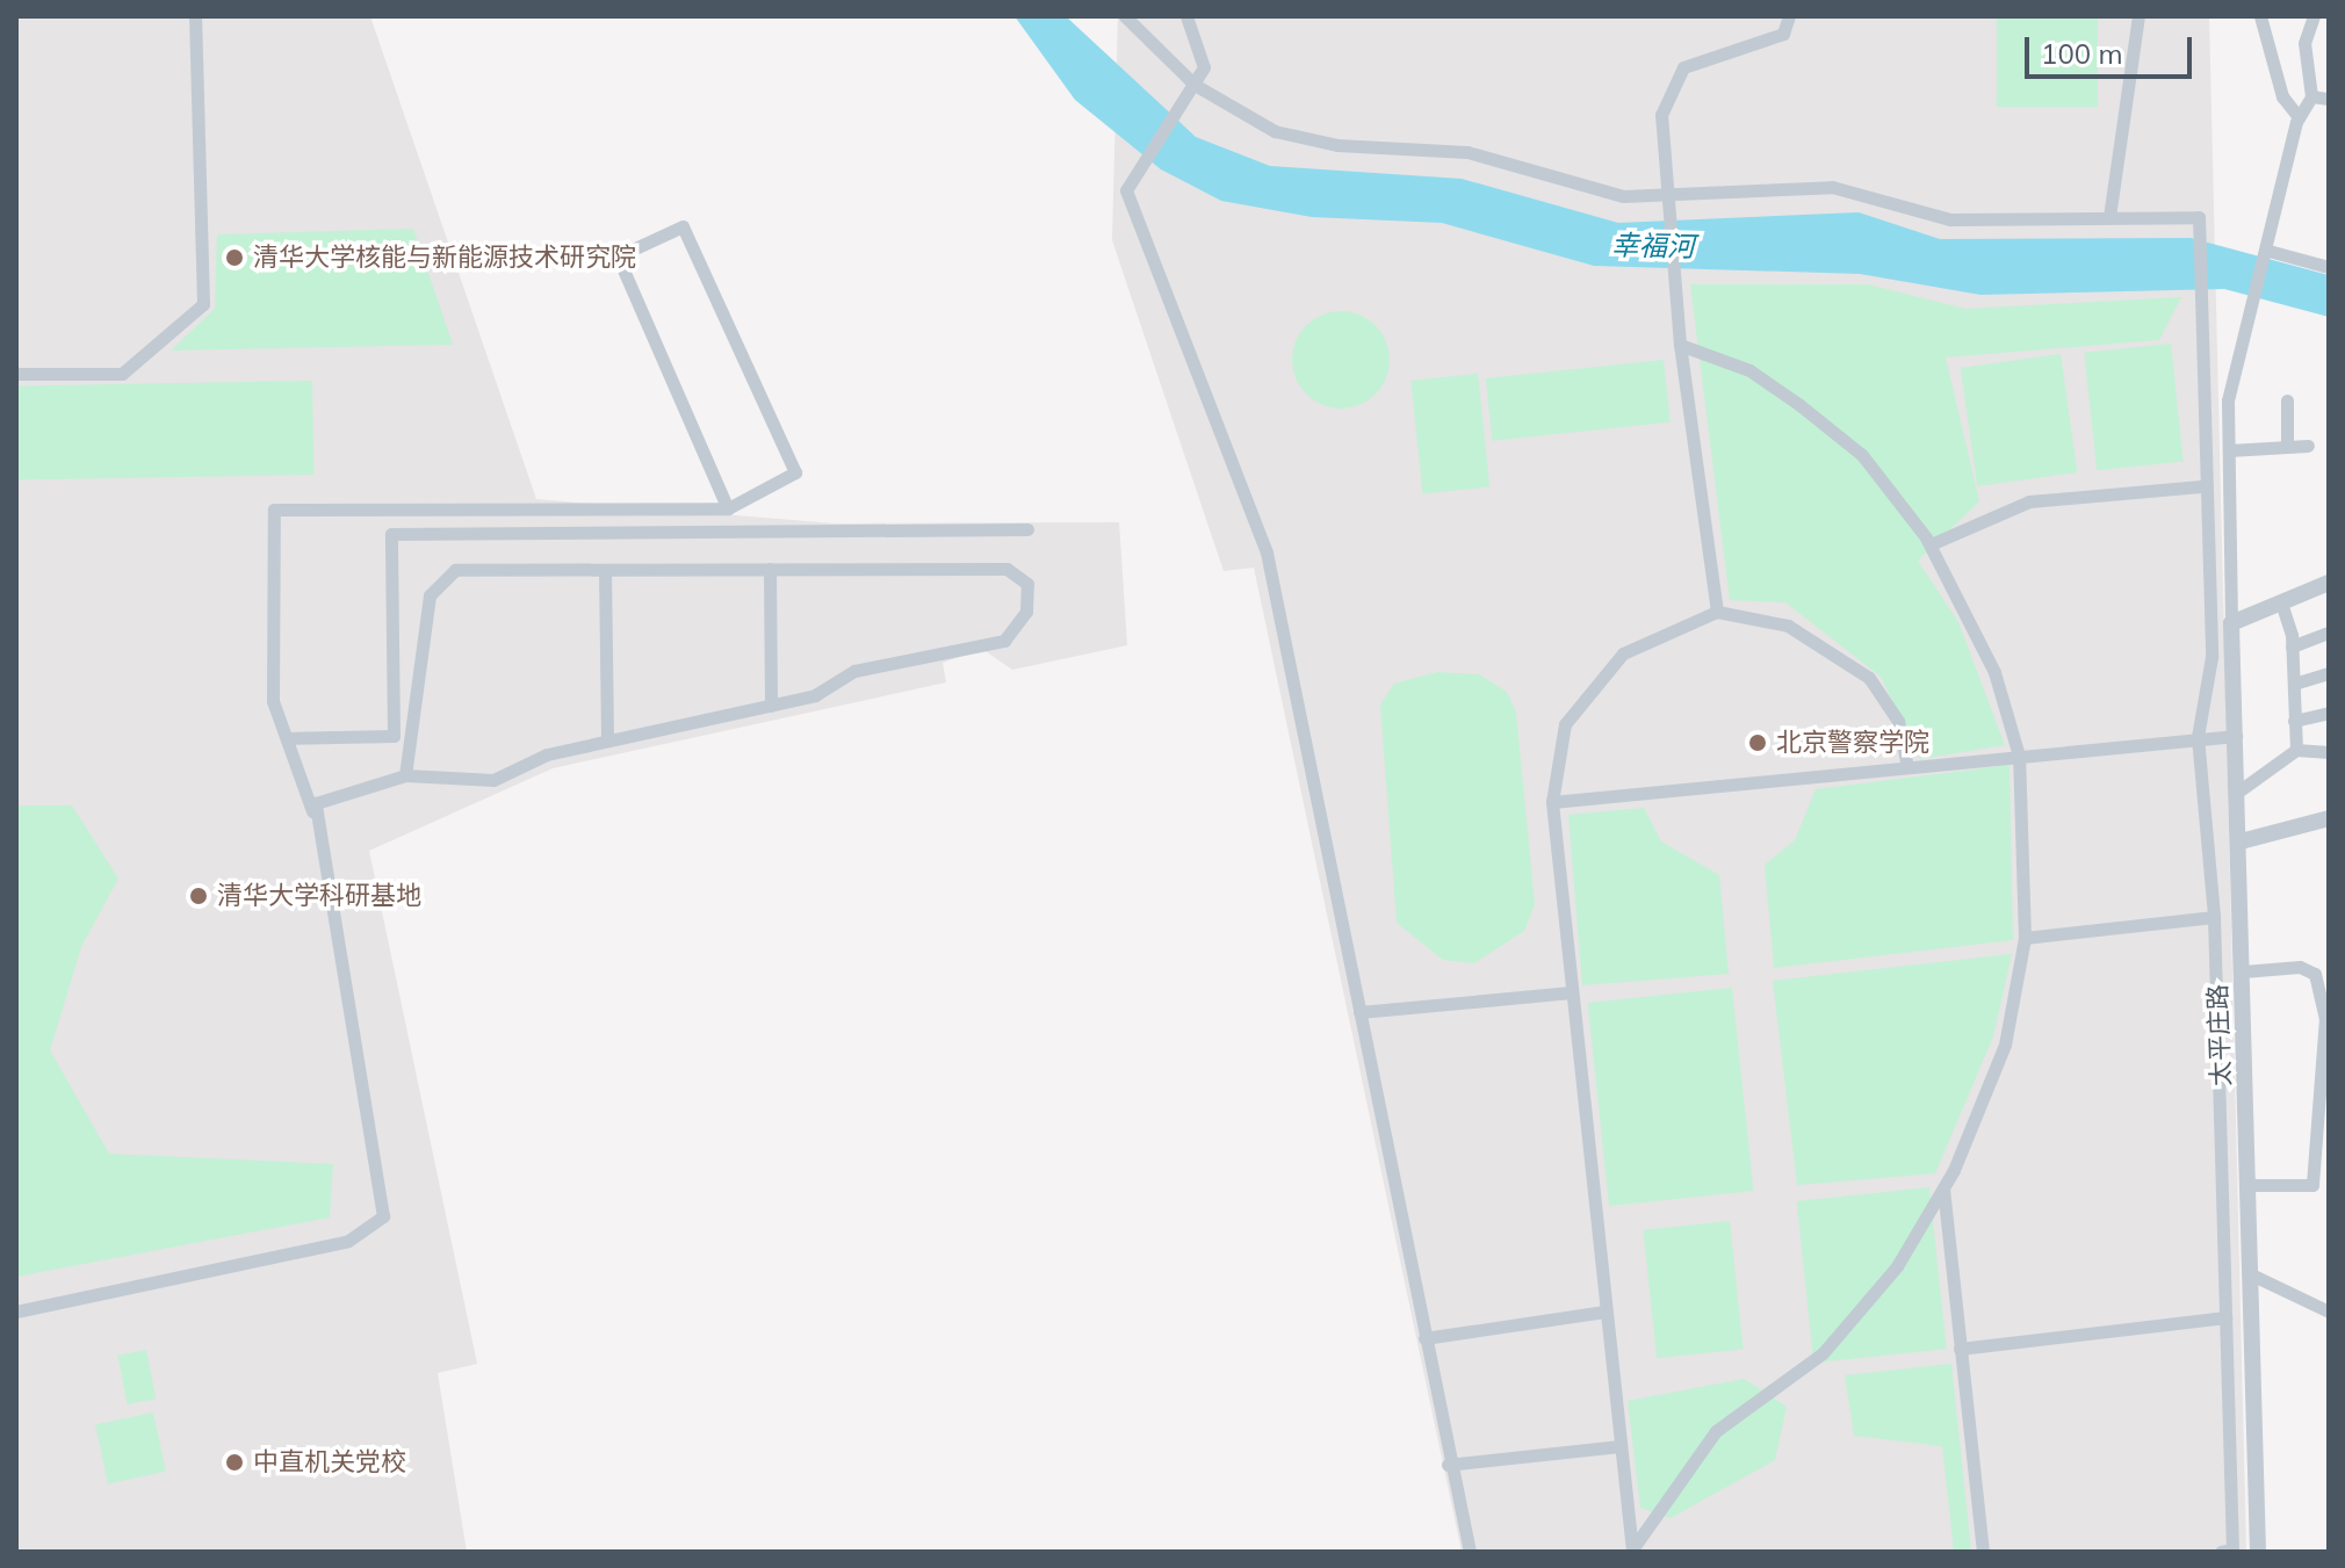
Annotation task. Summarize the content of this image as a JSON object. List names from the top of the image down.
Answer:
{
  "streets": {
    "street": ["太平庄路"]
  },
  "water": ["幸福河"],
  "places": [
    "清华大学核能与新能源技术研究院",
    "北京警察学院",
    "清华大学科研基地",
    "中直机关党校"
  ],
  "scale_bar": "100 m"
}
